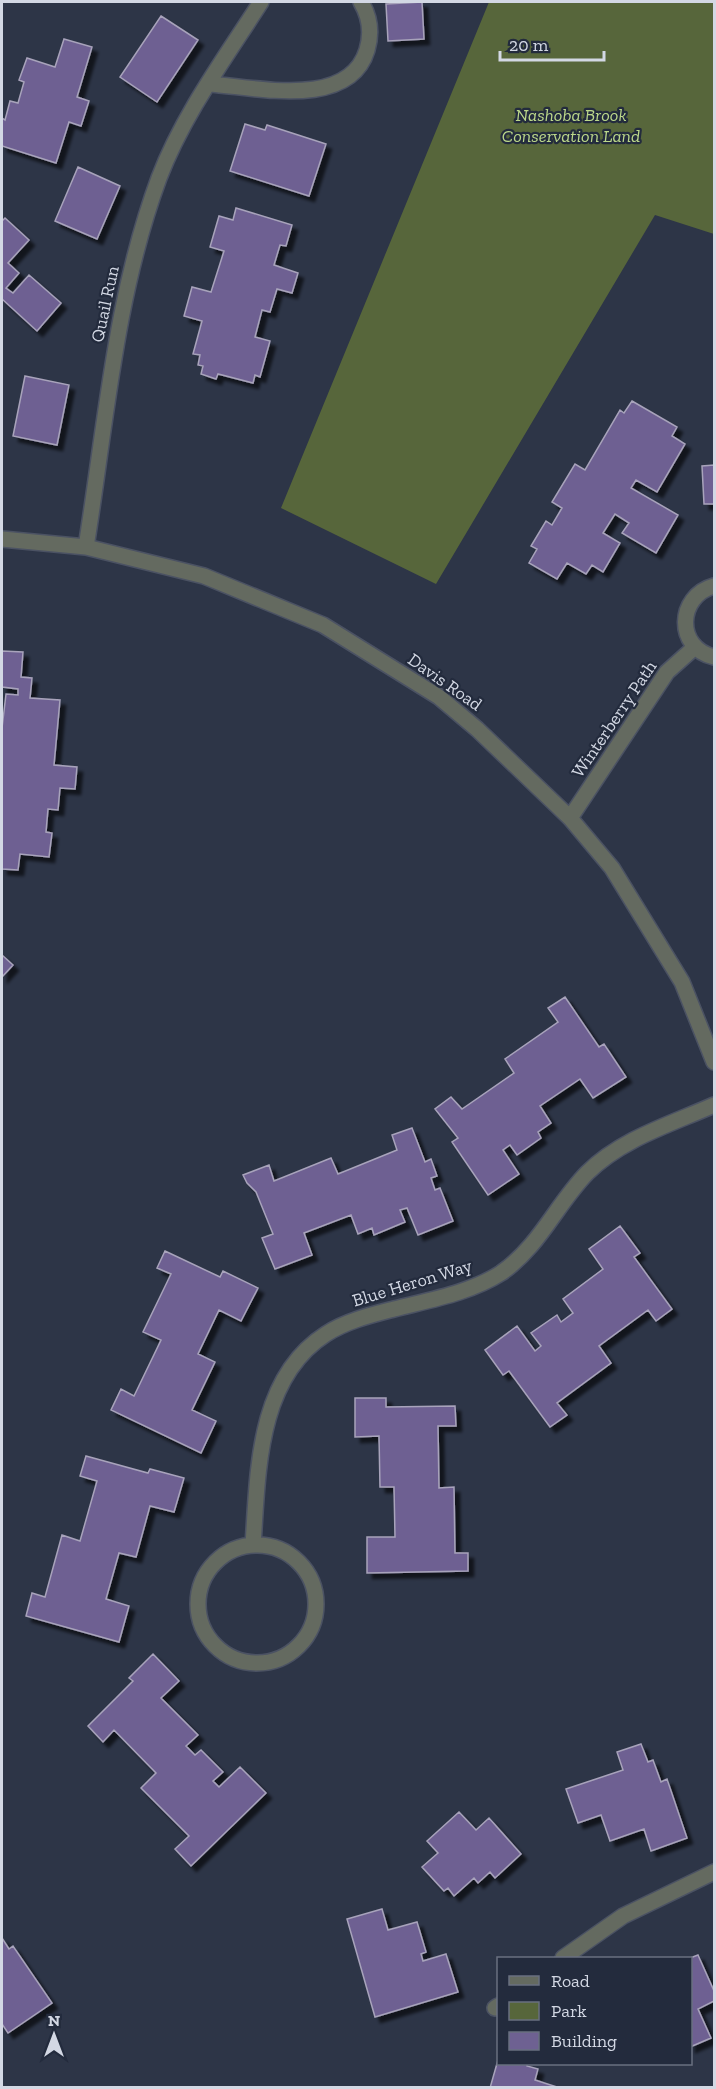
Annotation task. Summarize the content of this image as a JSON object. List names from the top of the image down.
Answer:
{
  "streets": {
    "street": [
      "Quail Run",
      "Davis Road",
      "Winterberry Path",
      "Blue Heron Way"
    ]
  },
  "crossings": [
    ["Quail Run", "Davis Road"],
    ["Davis Road", "Winterberry Path"]
  ],
  "parks": ["Nashoba Brook Conservation Land"],
  "legend": ["Road", "Park", "Building"],
  "scale_bar": "20 m",
  "north": "top"
}
